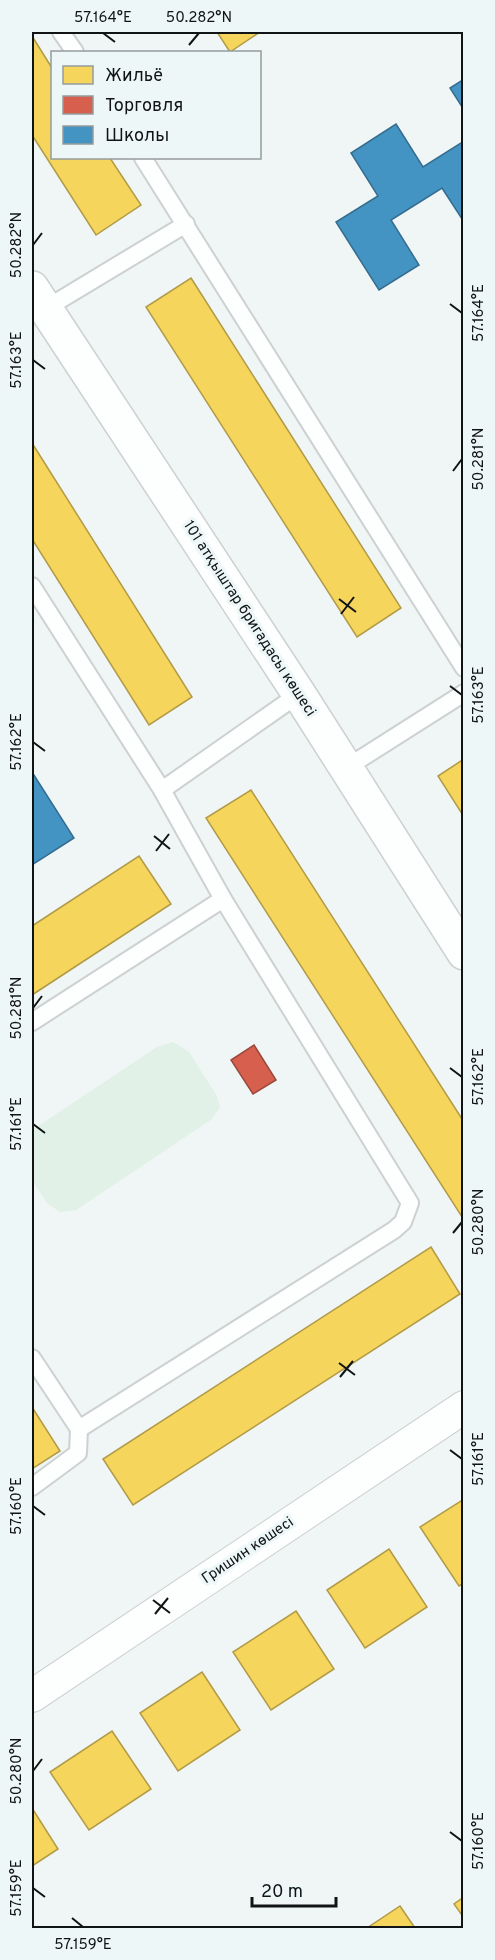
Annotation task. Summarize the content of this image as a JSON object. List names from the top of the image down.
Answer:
{
  "streets": {
    "street": ["101 атқыштар бригадасы көшесі", "Гришин көшесі"]
  },
  "legend": ["Жильё", "Торговля", "Школы"],
  "scale_bar": "20 m",
  "coordinates": [
    "57.164°E",
    "50.282°N",
    "57.163°E",
    "50.281°N",
    "57.162°E",
    "57.161°E",
    "50.280°N",
    "57.160°E",
    "57.159°E"
  ]
}
